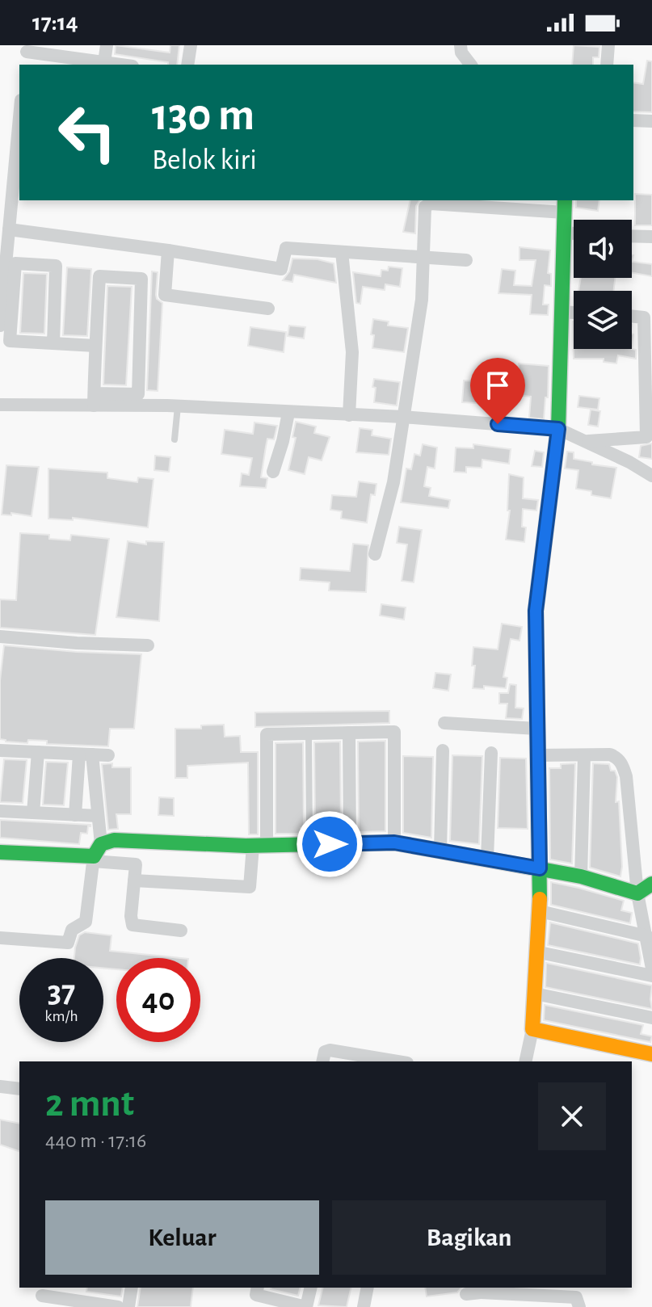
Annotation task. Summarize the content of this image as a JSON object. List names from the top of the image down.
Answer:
{
  "page": {
    "status": "17:14",
    "turn": ["130 m", "Belok kiri"],
    "speed": "37 km/h",
    "limit": "40",
    "heading": ["2 mnt", "440 m · 17:16"],
    "buttons": ["Keluar", "Bagikan"]
  }
}
